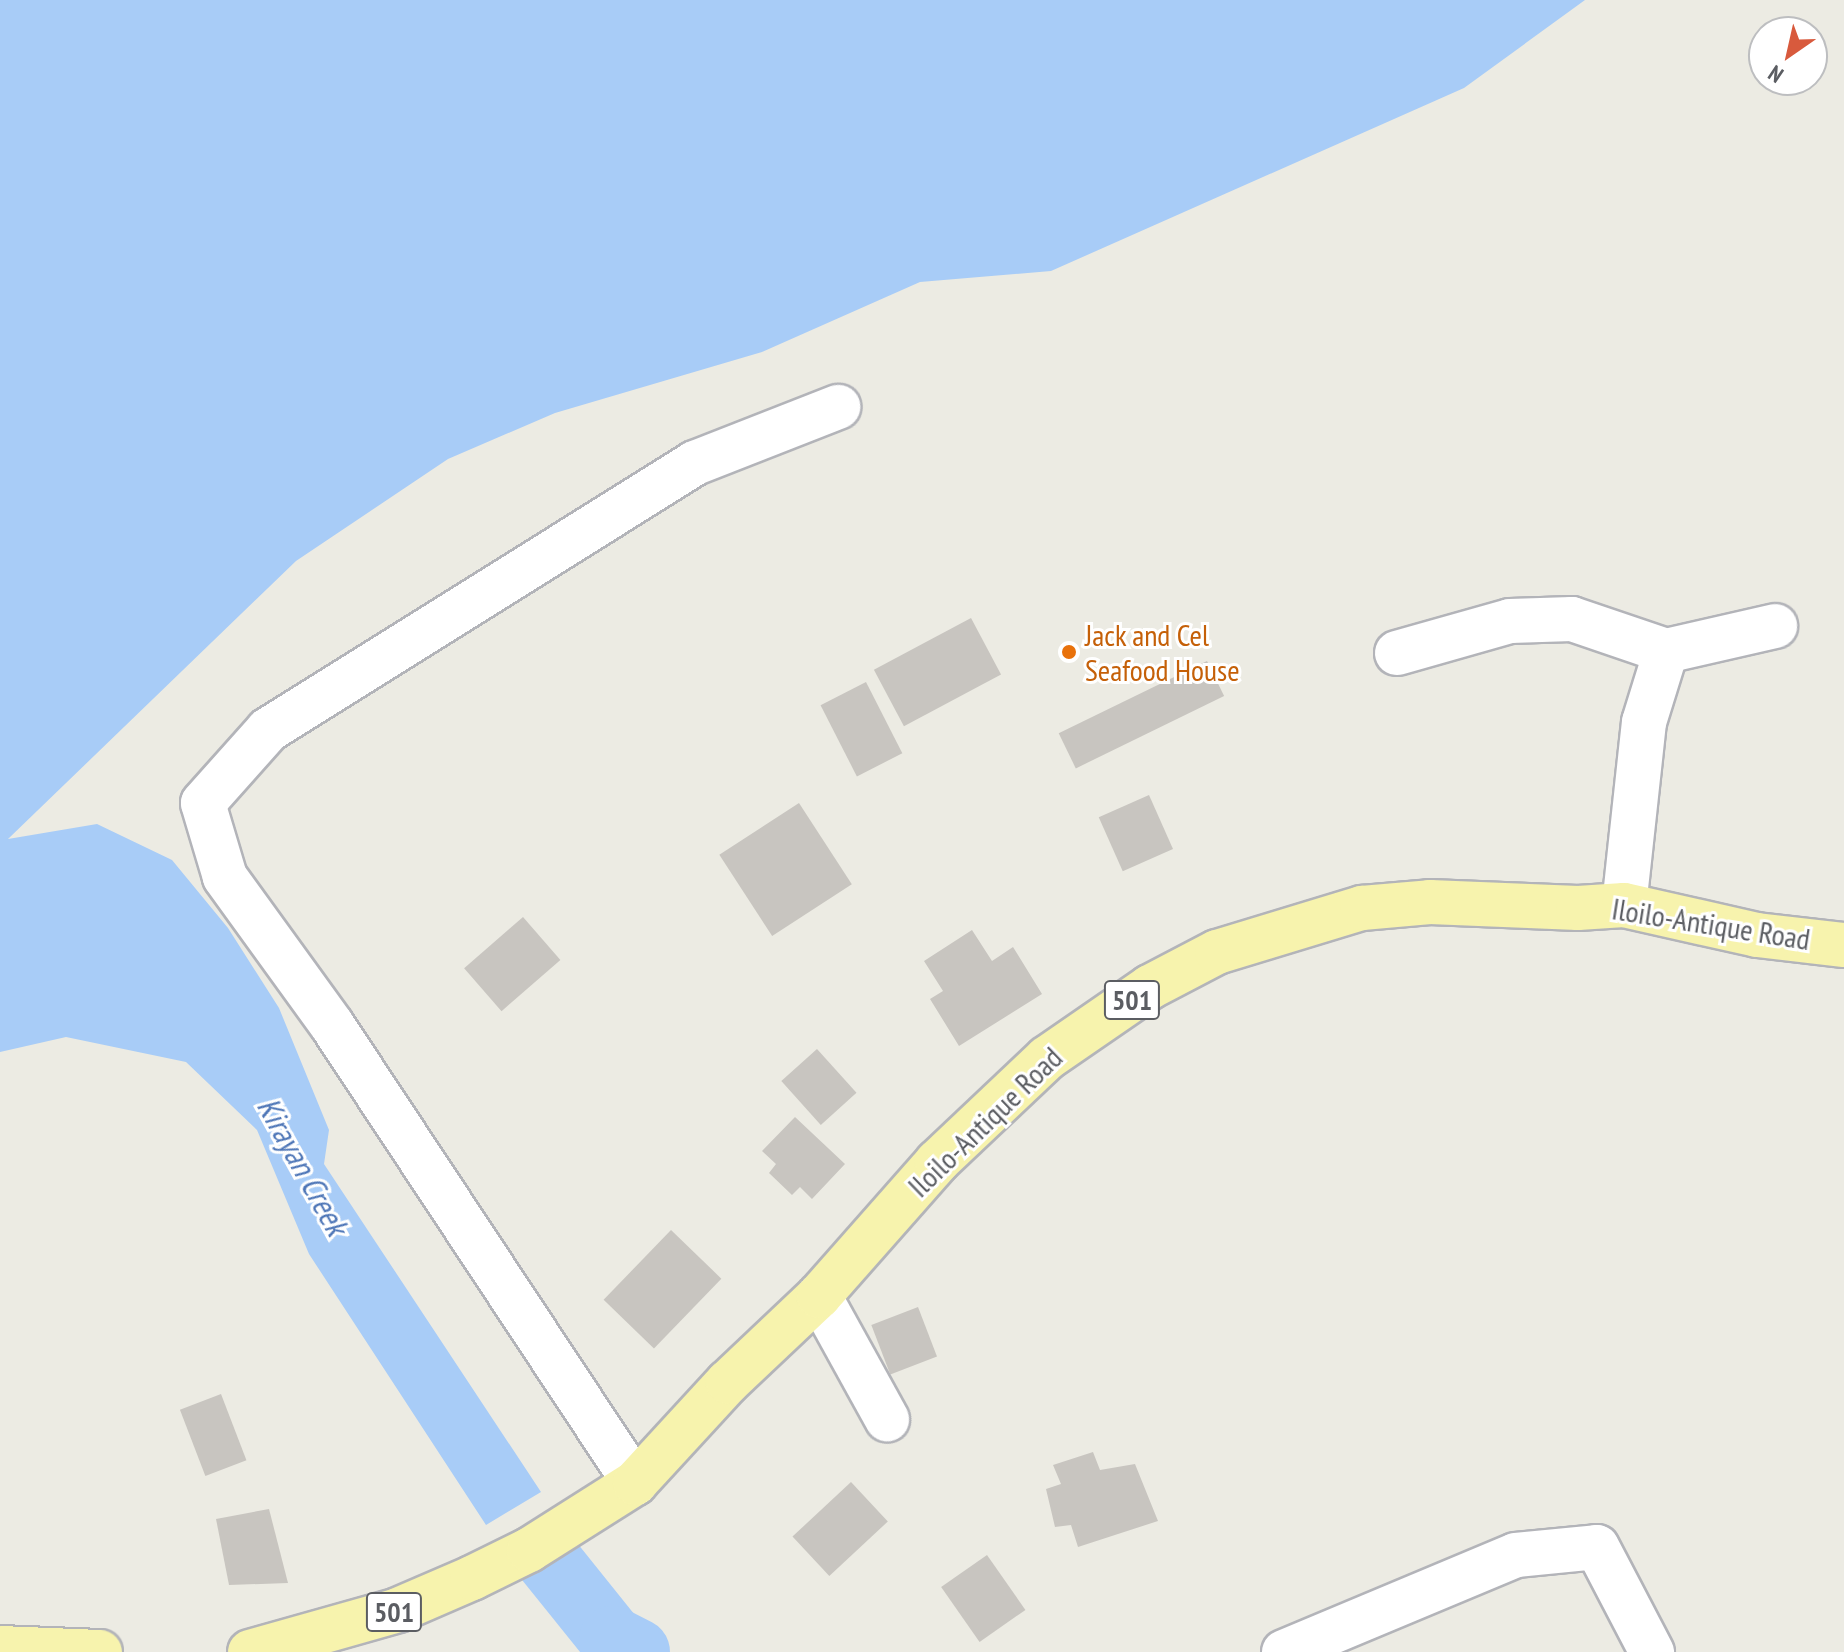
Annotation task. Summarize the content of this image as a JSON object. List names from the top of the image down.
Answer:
{
  "streets": {
    "main road": ["Iloilo-Antique Road", "501"]
  },
  "water": ["Kirayan Creek"],
  "places": ["Jack and Cel Seafood House"],
  "north": "bottom left"
}
